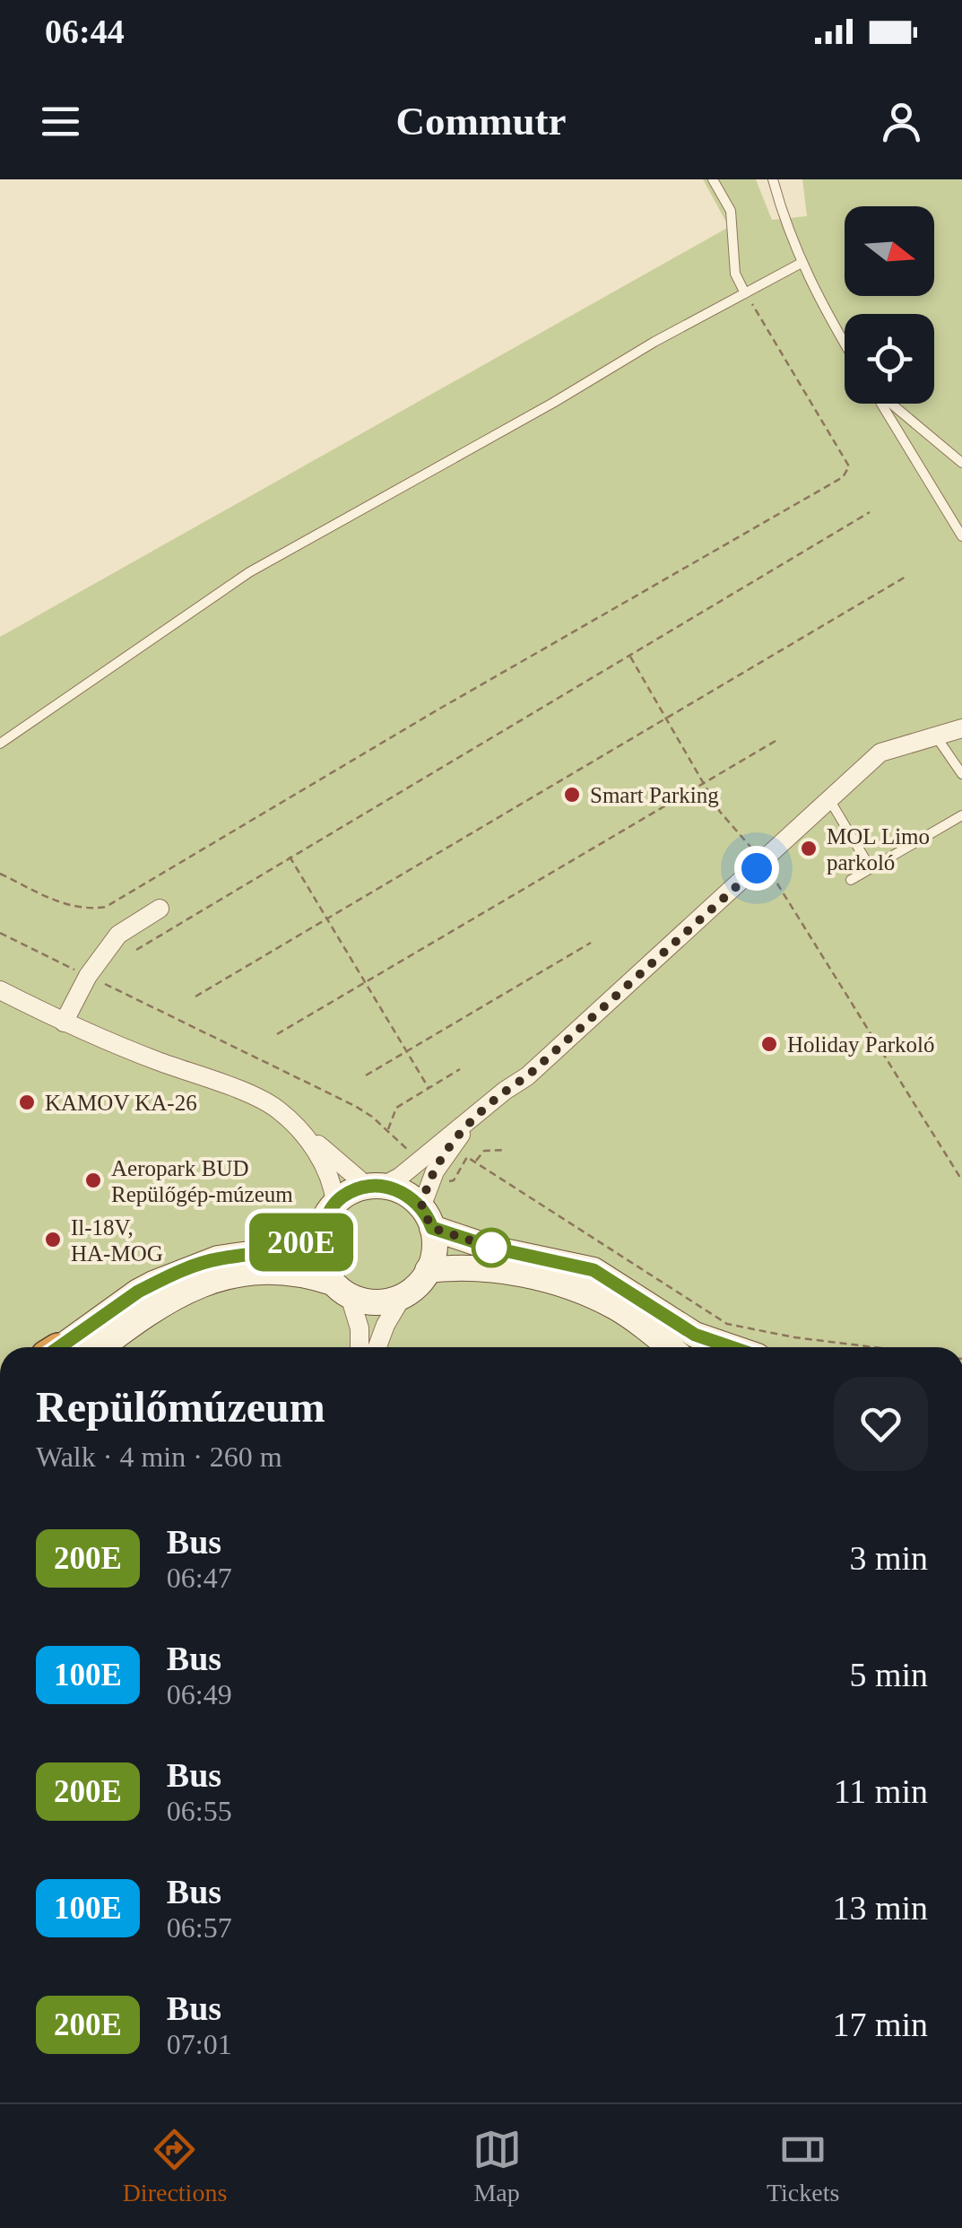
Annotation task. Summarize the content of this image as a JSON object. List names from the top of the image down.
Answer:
{
  "places": [
    "Smart Parking",
    "MOL Limo parkoló",
    "Holiday Parkoló",
    "KAMOV KA-26",
    "Aeropark BUD Repülőgép-múzeum",
    "Il-18V, HA-MOG"
  ],
  "lines": ["bus line 200E"],
  "north": "right",
  "page": {
    "status": "06:44",
    "header": "Commutr",
    "on_map": "200E",
    "heading": ["Repülőmúzeum", "Walk · 4 min · 260 m"],
    "list": [
      {
        "mark": "200E",
        "name": "Bus",
        "note": "06:47",
        "value": "3 min"
      },
      {
        "mark": "100E",
        "name": "Bus",
        "note": "06:49",
        "value": "5 min"
      },
      {
        "mark": "200E",
        "name": "Bus",
        "note": "06:55",
        "value": "11 min"
      },
      {
        "mark": "100E",
        "name": "Bus",
        "note": "06:57",
        "value": "13 min"
      },
      {
        "mark": "200E",
        "name": "Bus",
        "note": "07:01",
        "value": "17 min"
      }
    ],
    "tabs": ["Directions", "Map", "Tickets"]
  }
}
